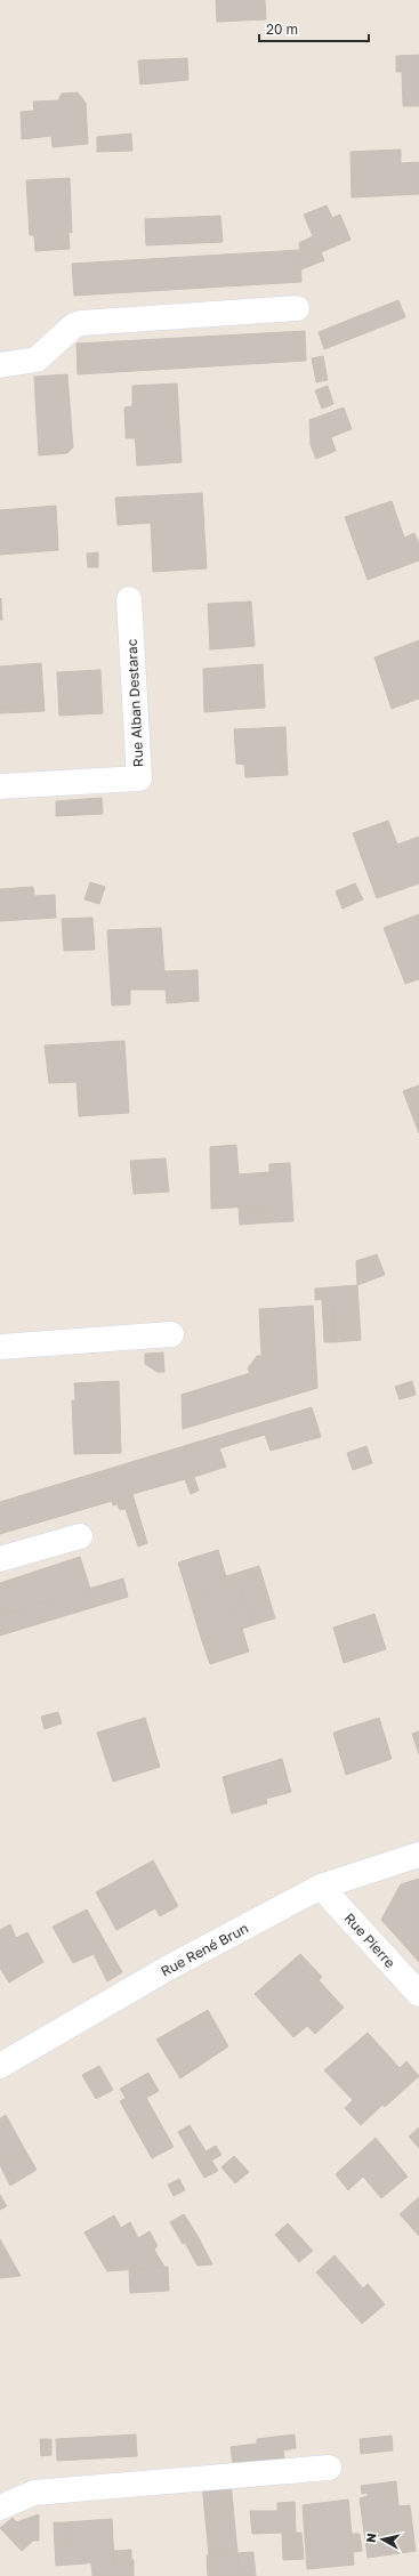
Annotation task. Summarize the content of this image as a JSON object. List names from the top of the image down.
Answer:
{
  "streets": {
    "street": ["Rue Alban Destarac", "Rue Pierre", "Rue René Brun"]
  },
  "crossings": [
    ["Rue Pierre", "Rue René Brun"]
  ],
  "scale_bar": "20 m",
  "north": "left"
}
